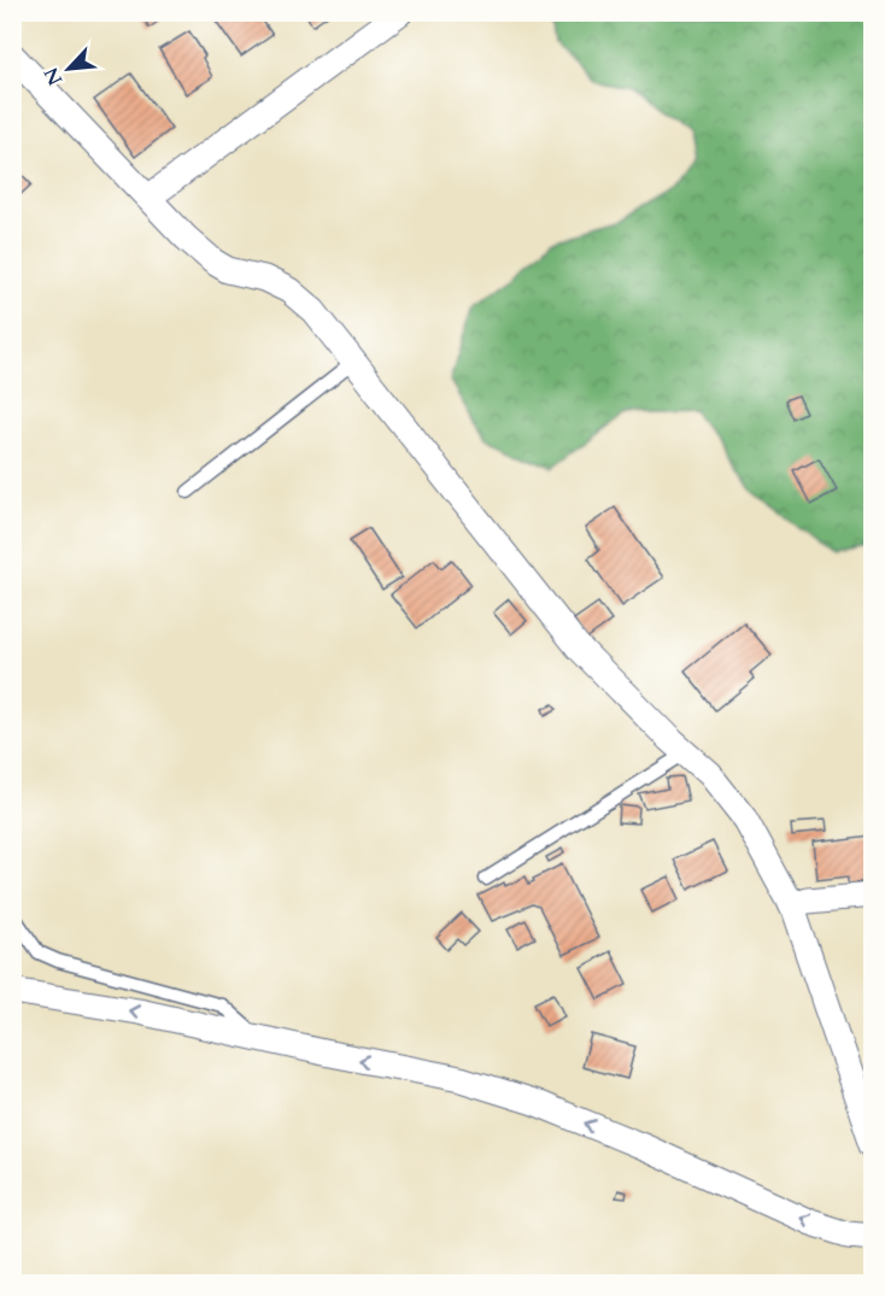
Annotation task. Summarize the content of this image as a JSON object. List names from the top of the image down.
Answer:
{
  "north": "bottom left"
}
